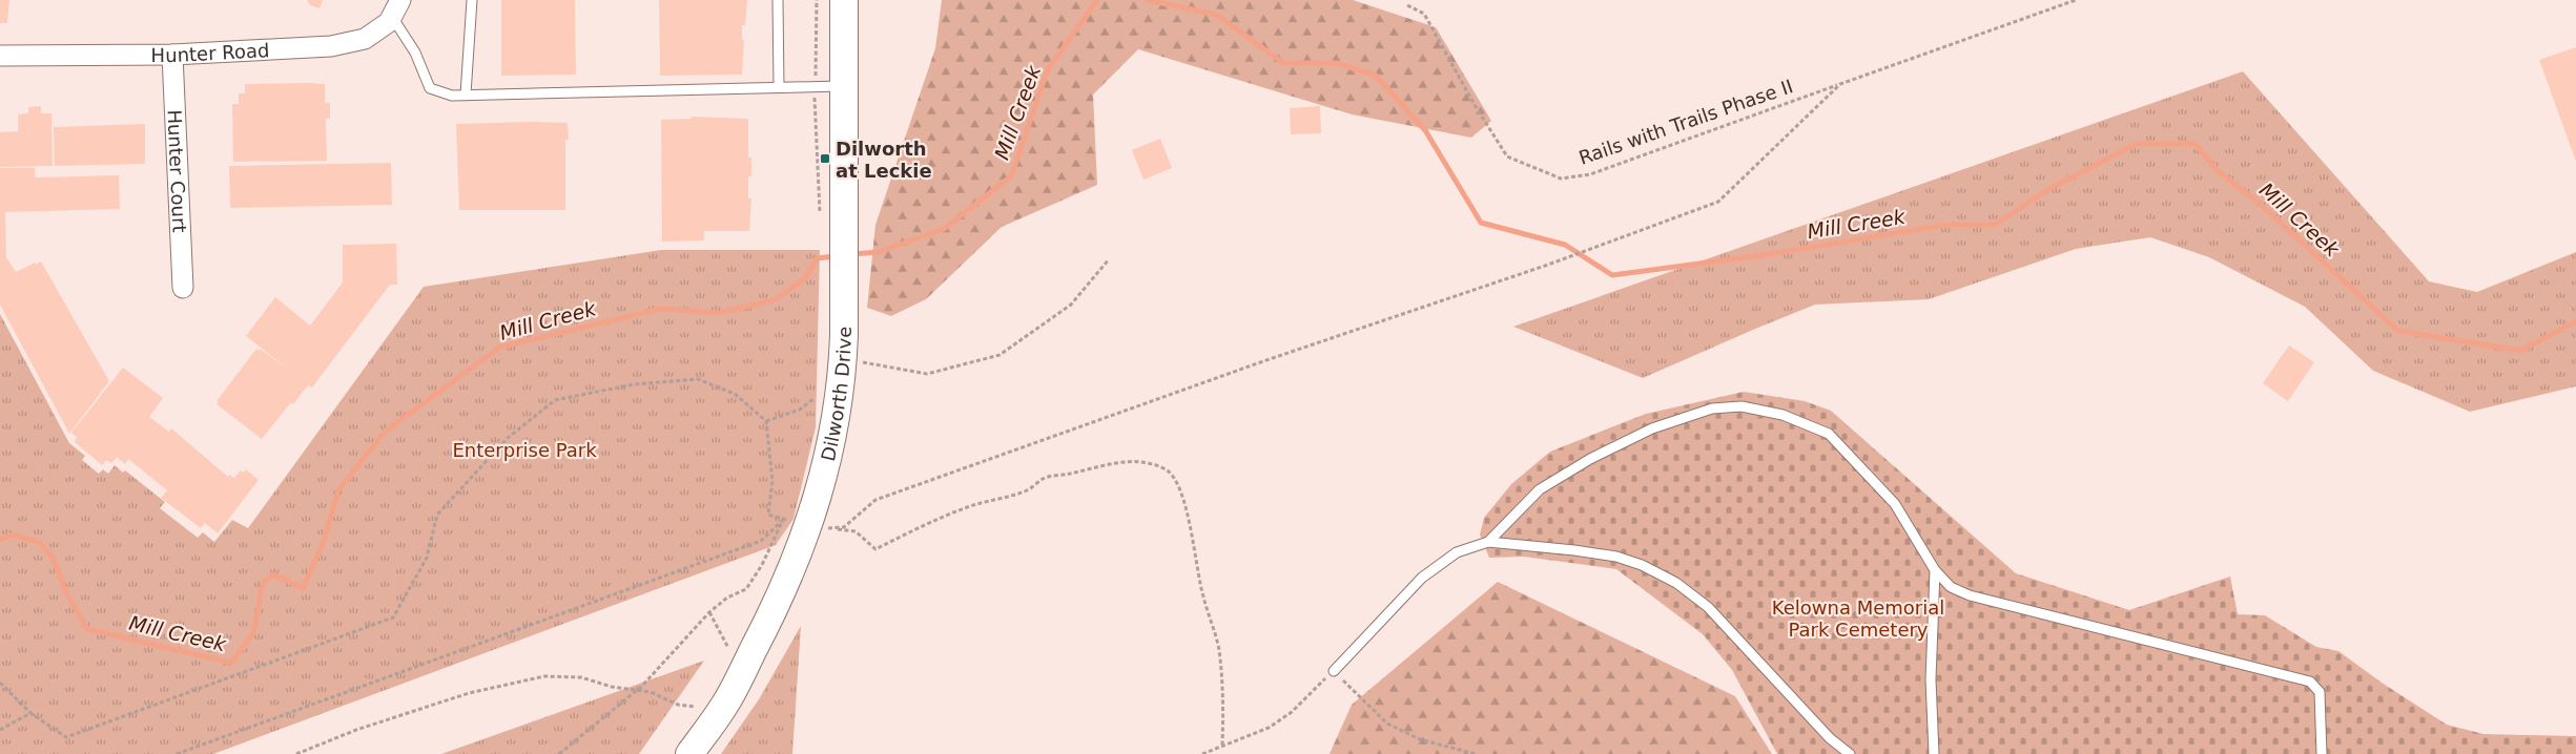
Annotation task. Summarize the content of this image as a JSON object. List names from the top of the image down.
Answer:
{
  "streets": {
    "main road": ["Dilworth Drive"],
    "street": ["Hunter Road", "Hunter Court"],
    "path": ["Rails with Trails Phase II"]
  },
  "crossings": [
    ["Hunter Road", "Hunter Court"]
  ],
  "water": ["Mill Creek"],
  "parks": ["Enterprise Park", "Kelowna Memorial Park Cemetery"],
  "places": {
    "transit": ["Dilworth at Leckie"]
  }
}
